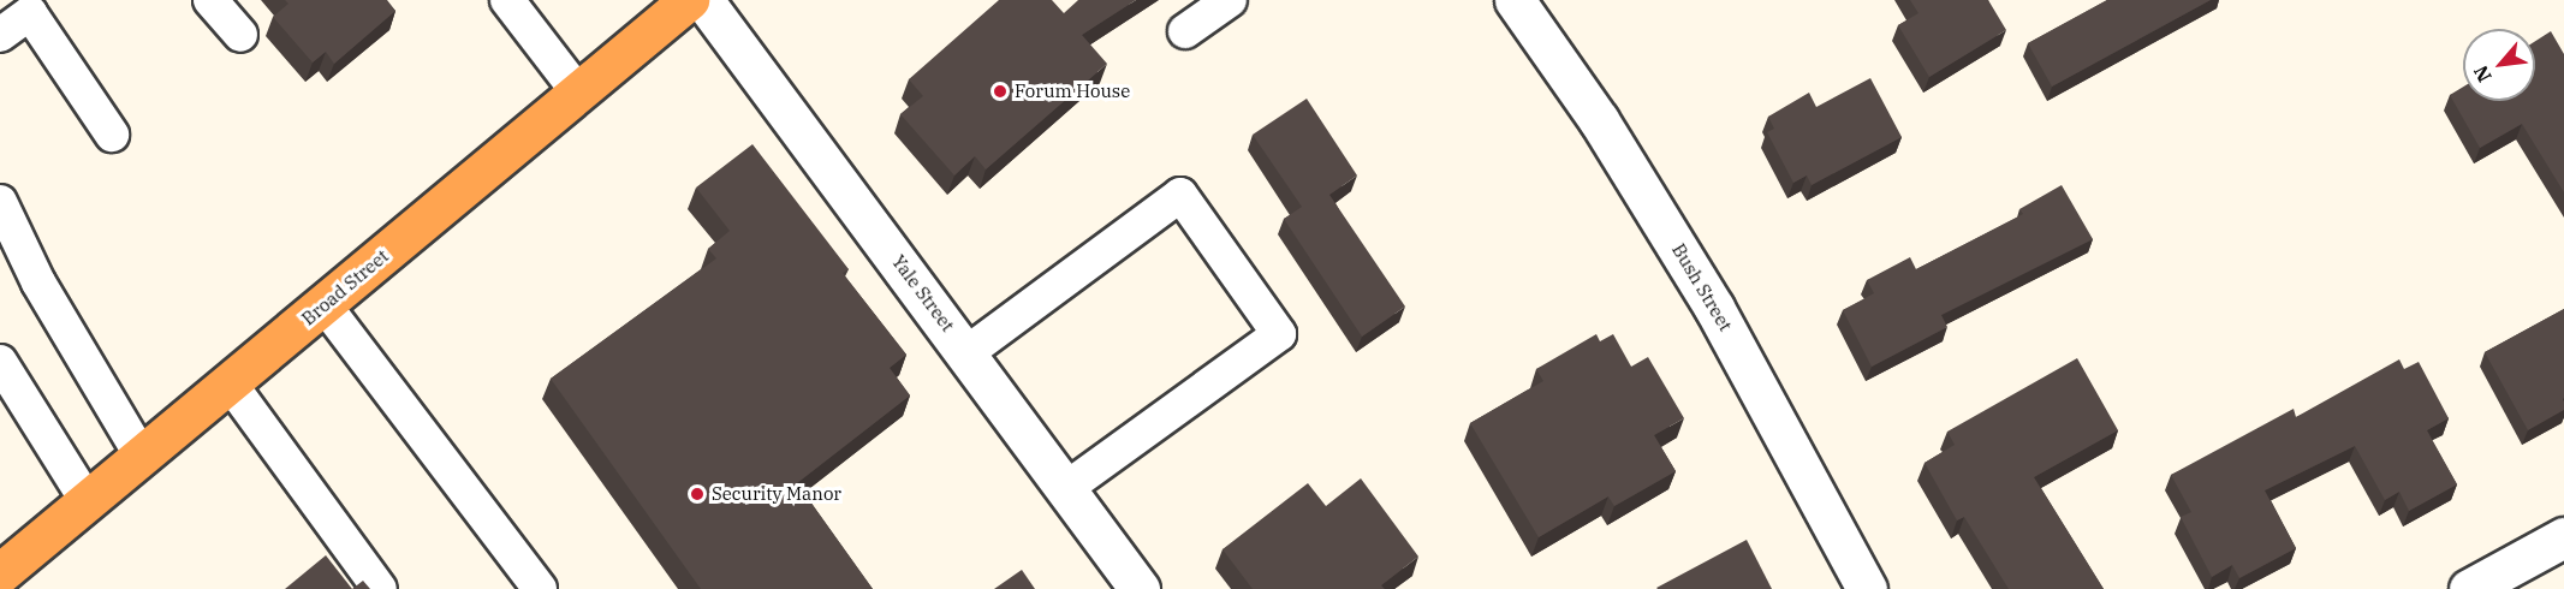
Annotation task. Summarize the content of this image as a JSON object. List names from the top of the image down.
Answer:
{
  "streets": {
    "highway": ["Broad Street"],
    "street": ["Bush Street", "Yale Street"]
  },
  "places": ["Forum House", "Security Manor"],
  "north": "bottom left"
}
